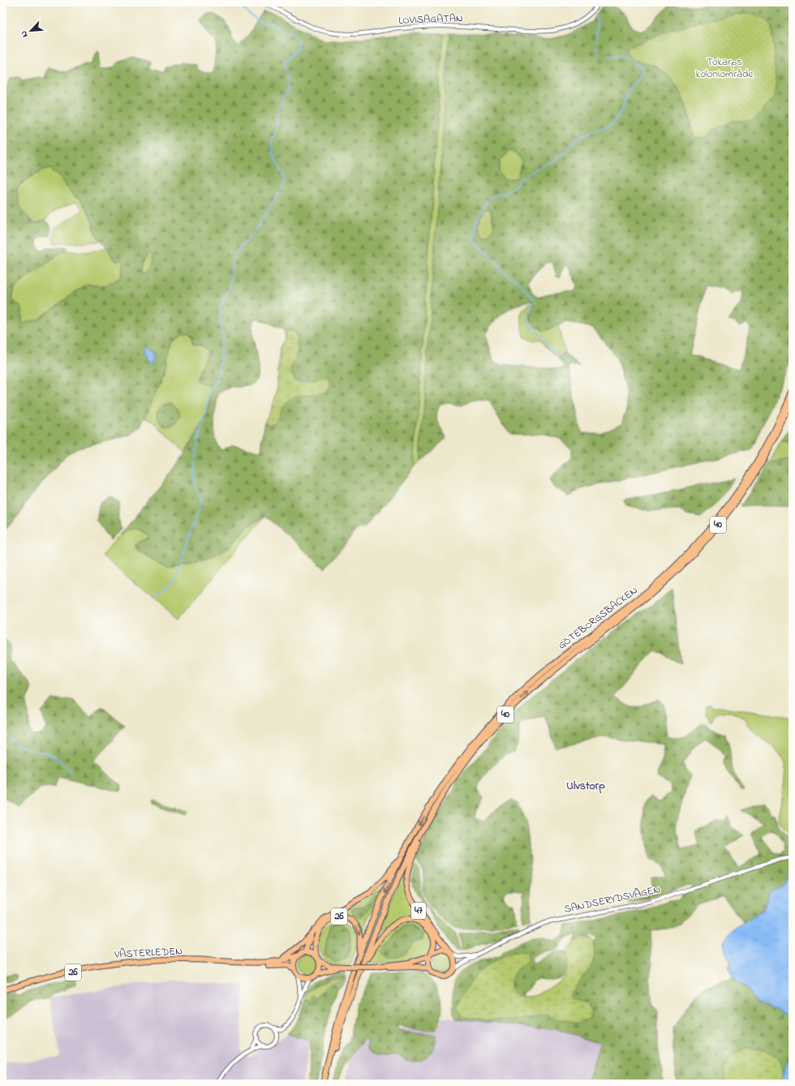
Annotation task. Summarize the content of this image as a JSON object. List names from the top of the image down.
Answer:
{
  "streets": {
    "highway": [
      "40",
      "GÖTEBORGSBACKEN",
      "47",
      "26",
      "VÄSTERLEDEN"
    ],
    "street": ["LOVISAGATAN", "SANDSERYDSVÄGEN"]
  },
  "crossings": [
    ["40", "GÖTEBORGSBACKEN"],
    ["40", "47"],
    ["40", "26"],
    ["GÖTEBORGSBACKEN", "47"],
    ["SANDSERYDSVÄGEN", "47"],
    ["26", "VÄSTERLEDEN"]
  ],
  "districts": ["Ulvstorp"],
  "parks": ["Tokarps koloniområde"],
  "north": "bottom left"
}
